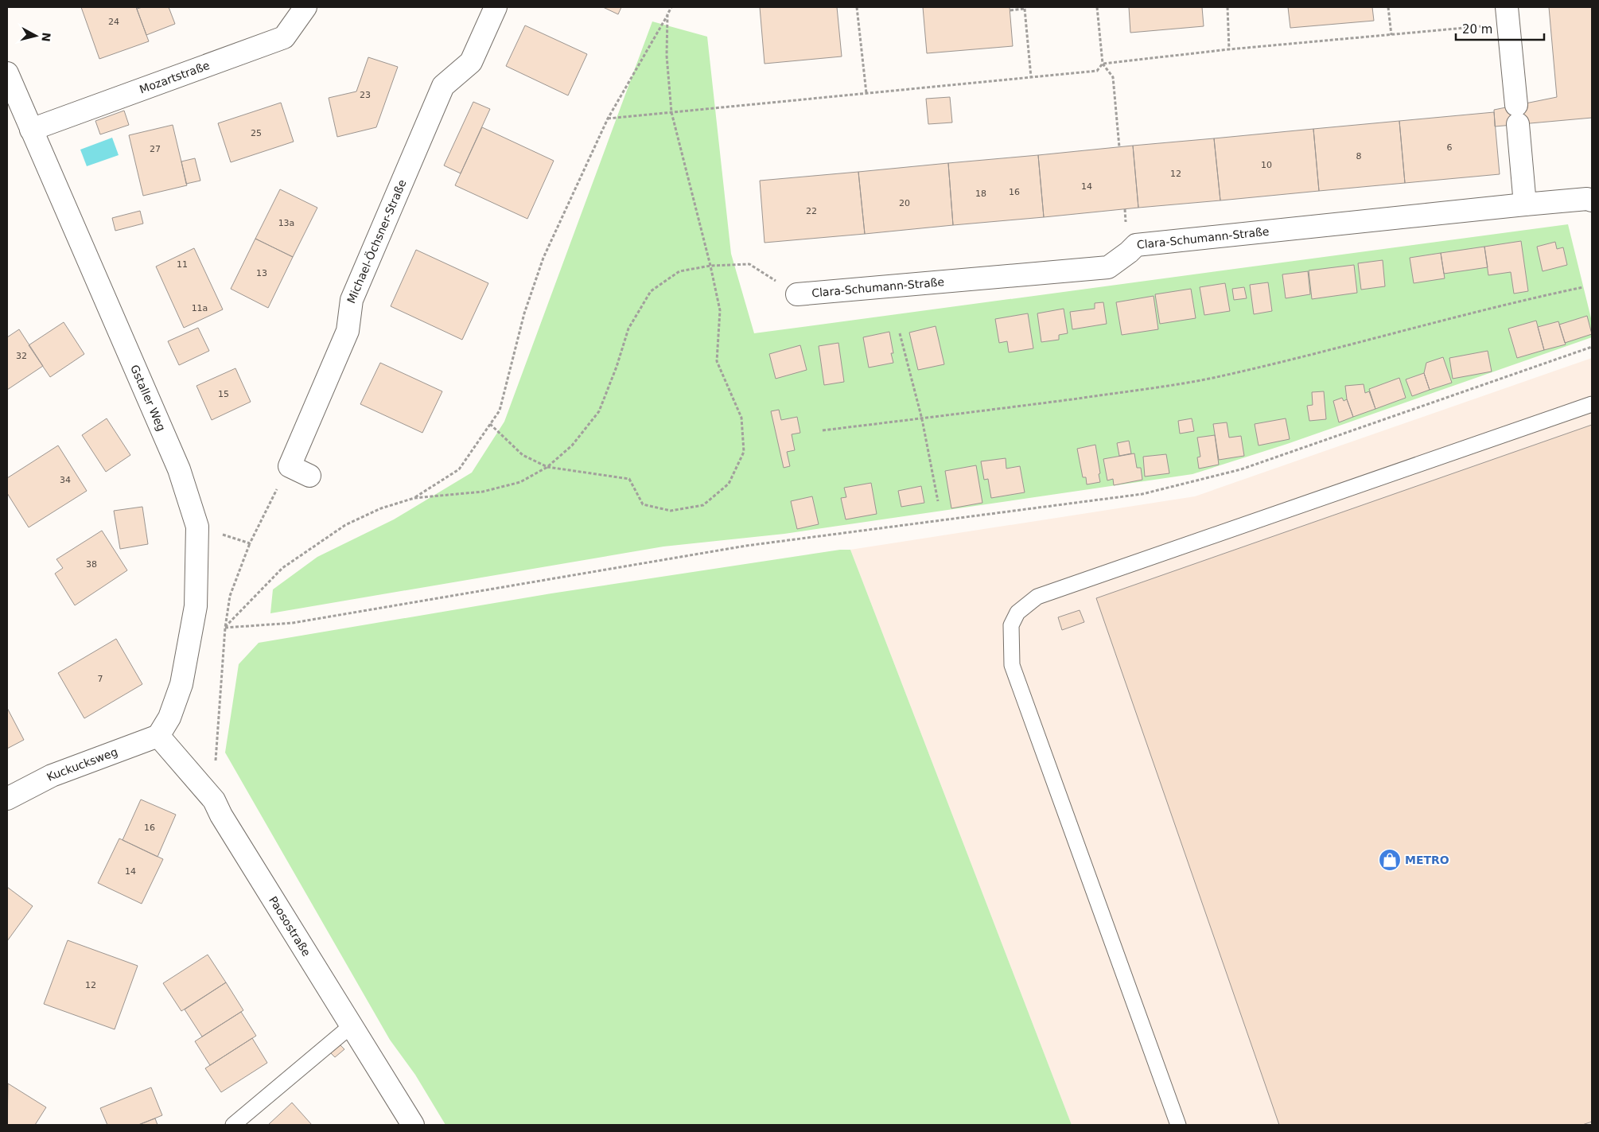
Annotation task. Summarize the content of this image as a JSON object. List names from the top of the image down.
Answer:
{
  "streets": {
    "street": [
      "Mozartstraße",
      "Clara-Schumann-Straße",
      "Michael-Öchsner-Straße",
      "Gstaller Weg",
      "Kuckucksweg",
      "Paosostraße"
    ]
  },
  "crossings": [
    ["Mozartstraße", "Gstaller Weg"],
    ["Gstaller Weg", "Kuckucksweg"],
    ["Gstaller Weg", "Paosostraße"],
    ["Kuckucksweg", "Paosostraße"]
  ],
  "places": {
    "shop": ["METRO"]
  },
  "house_numbers": [
    "24",
    "23",
    "25",
    "6",
    "27",
    "8",
    "10",
    "12",
    "14",
    "16",
    "18",
    "20",
    "22",
    "13a",
    "11",
    "13",
    "11a",
    "32",
    "15",
    "34",
    "38",
    "7",
    "16",
    "14",
    "12"
  ],
  "scale_bar": "20 m",
  "north": "right"
}
